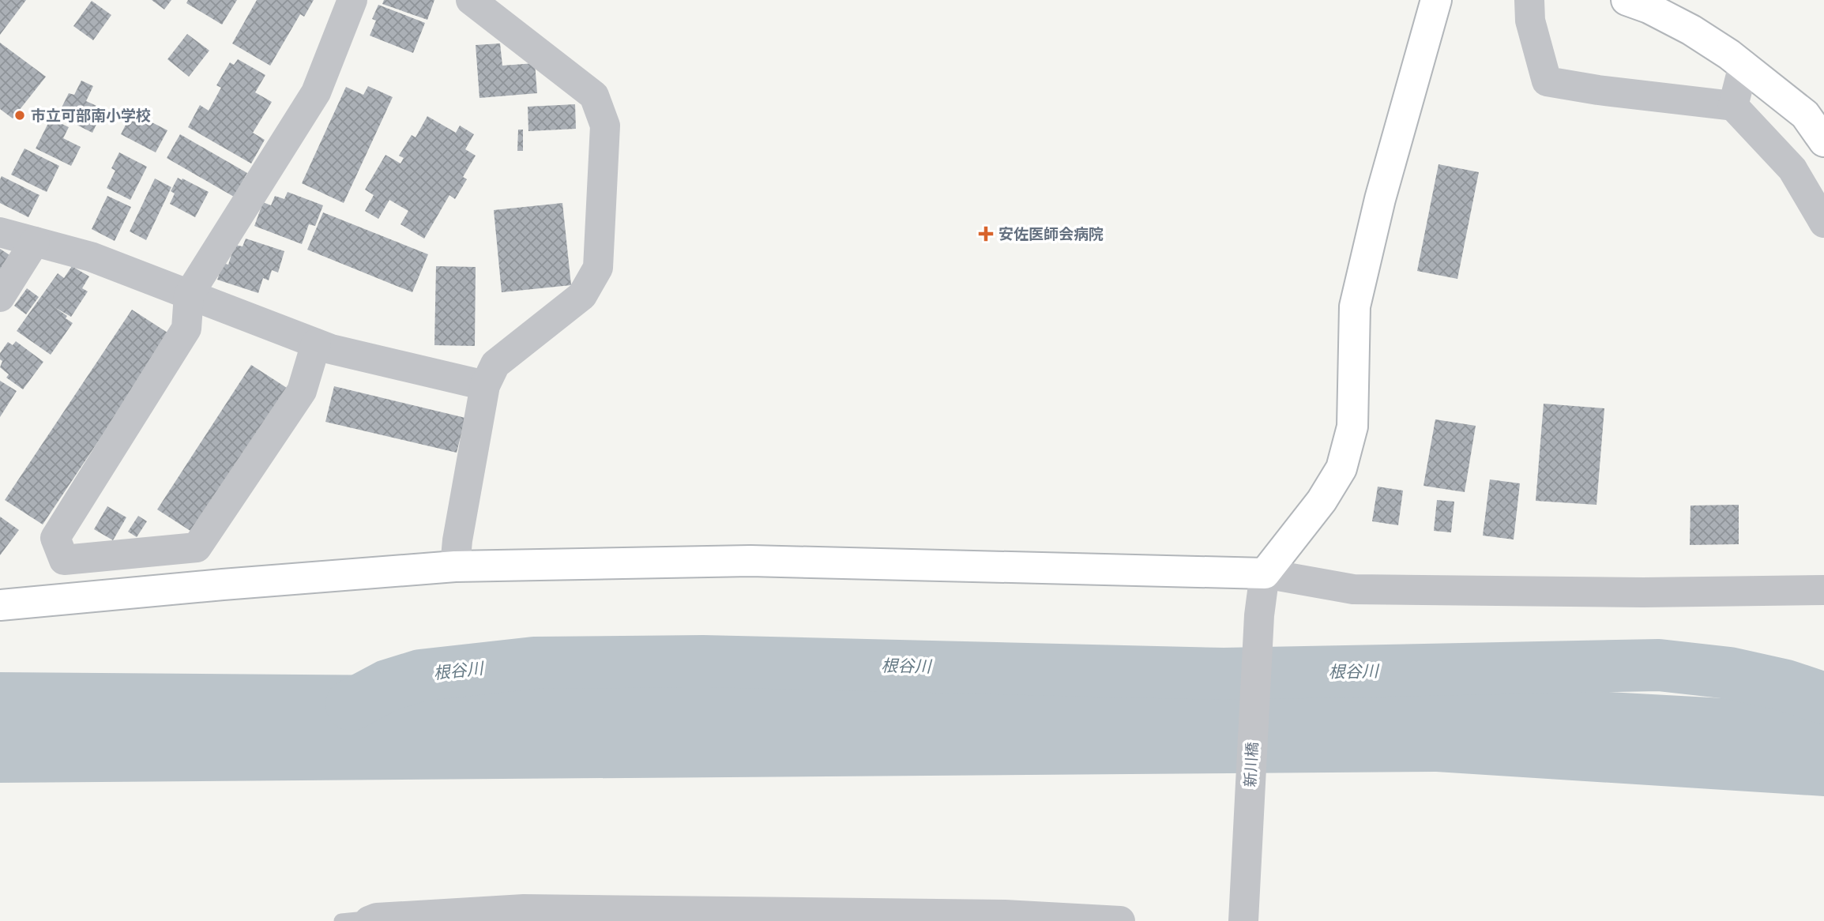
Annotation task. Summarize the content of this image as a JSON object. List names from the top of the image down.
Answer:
{
  "streets": {
    "street": ["新川橋"]
  },
  "water": ["根谷川"],
  "places": {
    "other": ["市立可部南小学校"],
    "health": ["安佐医師会病院"]
  }
}
